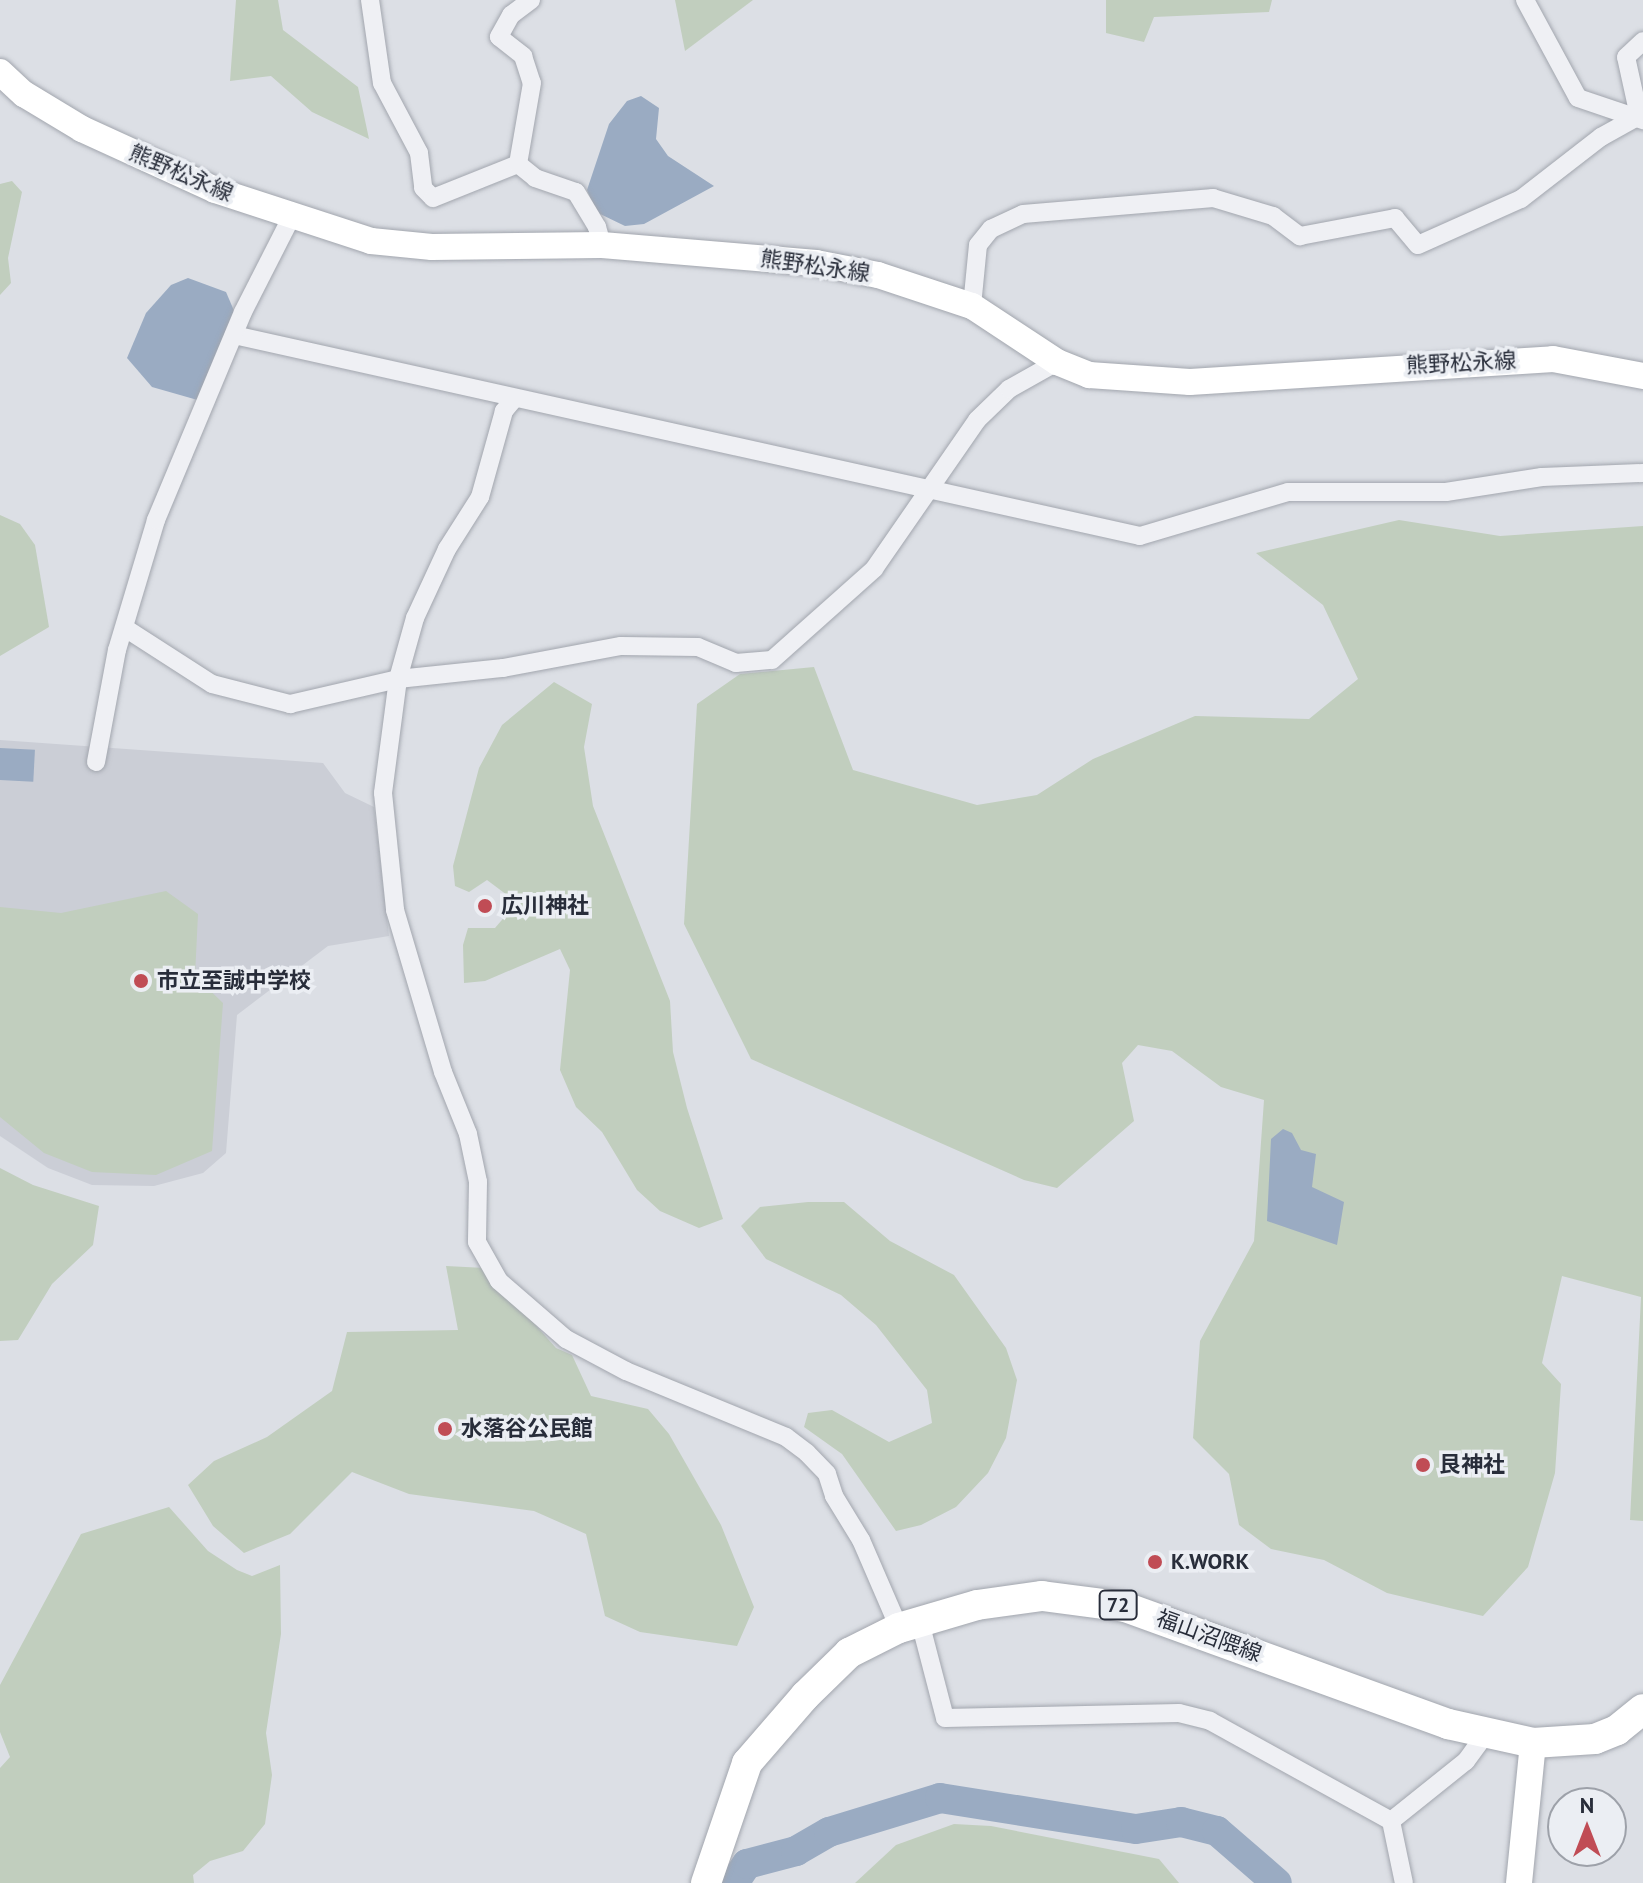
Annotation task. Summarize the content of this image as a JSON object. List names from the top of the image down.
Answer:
{
  "streets": {
    "main road": ["熊野松永線", "72", "福山沼隈線"]
  },
  "places": [
    "広川神社",
    "市立至誠中学校",
    "水落谷公民館",
    "艮神社",
    "K.WORK"
  ],
  "north": "top"
}
